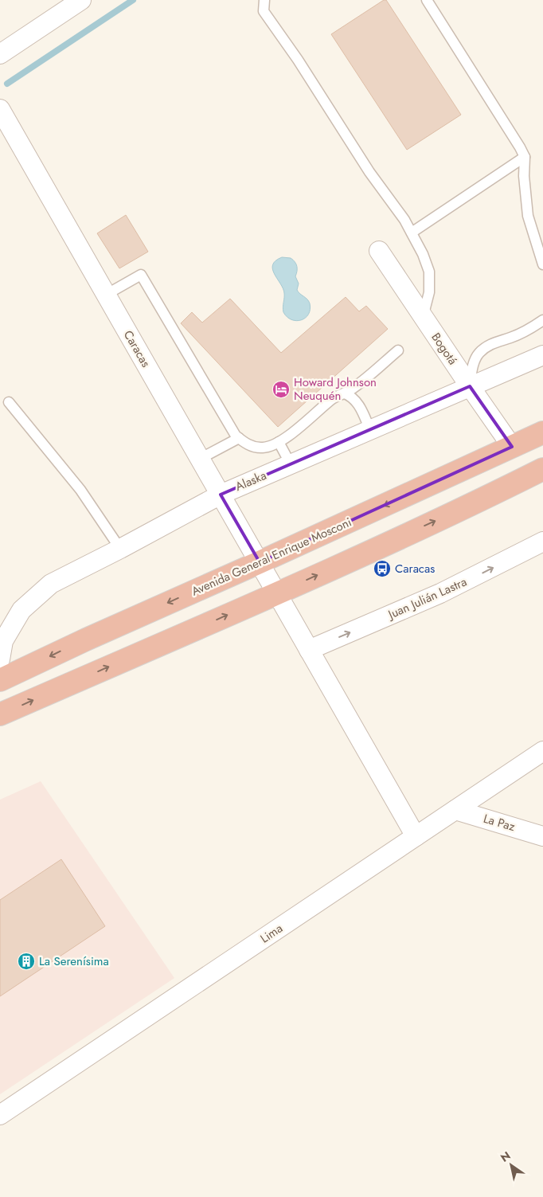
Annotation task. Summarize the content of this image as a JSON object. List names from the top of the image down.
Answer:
{
  "streets": {
    "highway": ["Avenida General Enrique Mosconi"],
    "street": [
      "Caracas",
      "Bogotá",
      "Alaska",
      "Juan Julián Lastra",
      "La Paz",
      "Lima"
    ]
  },
  "crossings": [
    ["Caracas", "Alaska"],
    ["Caracas", "Avenida General Enrique Mosconi"],
    ["Caracas", "Juan Julián Lastra"],
    ["Caracas", "Lima"],
    ["Bogotá", "Alaska"],
    ["Bogotá", "Avenida General Enrique Mosconi"],
    ["La Paz", "Lima"]
  ],
  "one_way": ["Juan Julián Lastra"],
  "places": {
    "hotel": ["Howard Johnson Neuquén"],
    "bus stop": ["Caracas"],
    "building": ["La Serenísima"]
  },
  "north": "top left"
}
